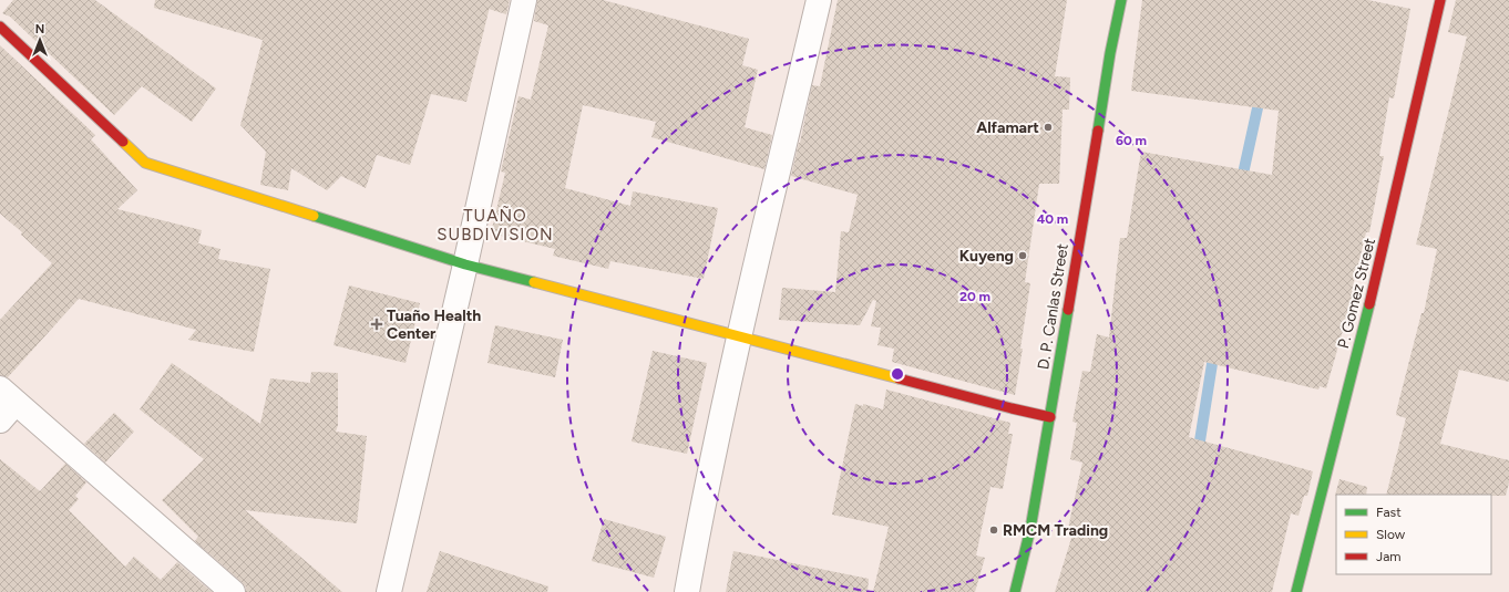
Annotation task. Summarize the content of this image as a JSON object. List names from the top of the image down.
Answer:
{
  "streets": {
    "street": ["P. Gomez Street", "D. P. Canlas Street"]
  },
  "districts": ["TUAÑO SUBDIVISION"],
  "places": {
    "other": ["Alfamart", "Kuyeng", "RMCM Trading"],
    "health": ["Tuaño Health Center"]
  },
  "legend": ["Fast", "Slow", "Jam"],
  "north": "top",
  "rings": ["60 m", "40 m", "20 m"]
}
